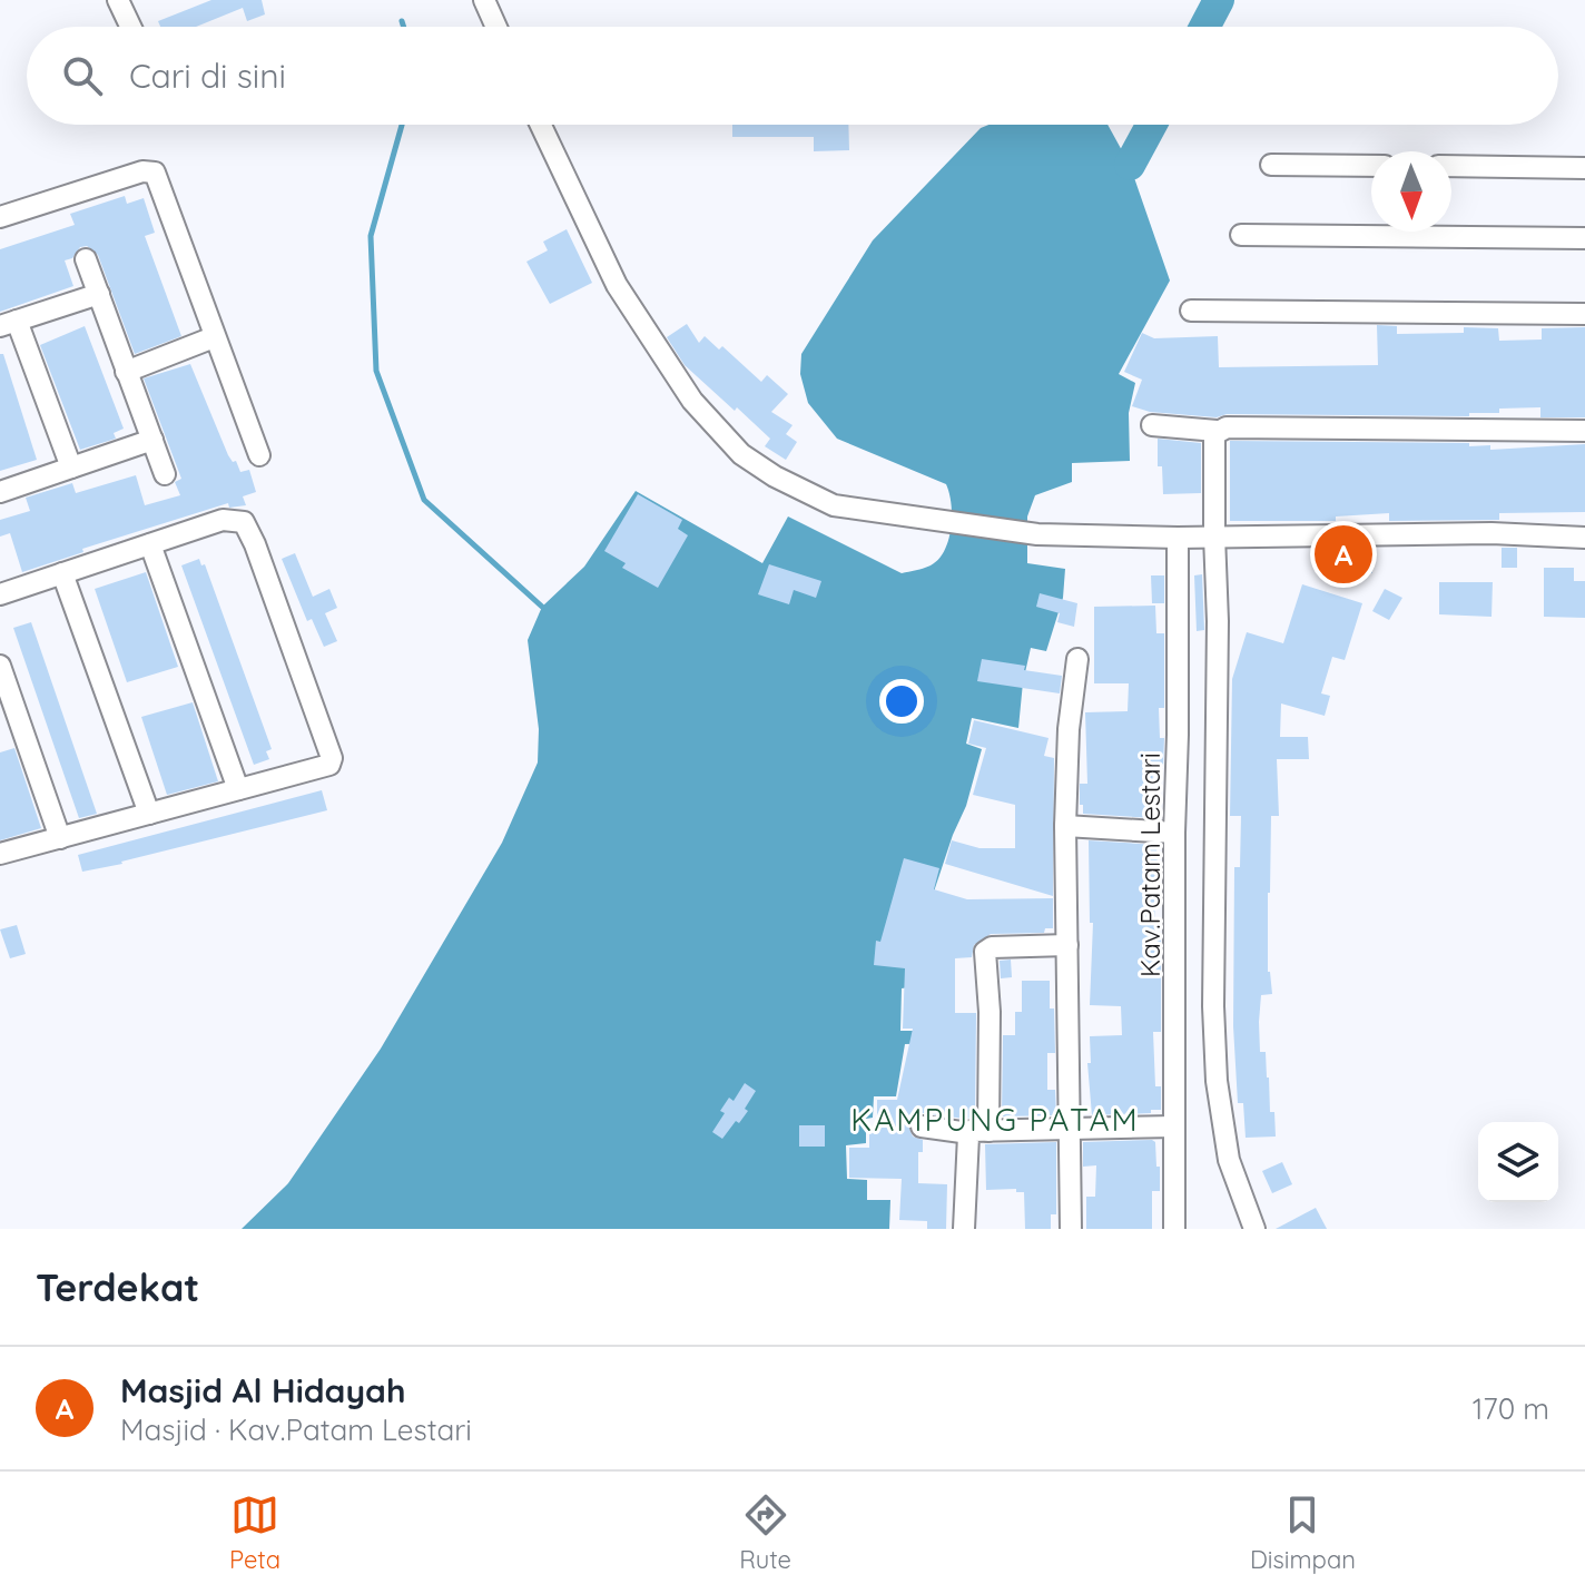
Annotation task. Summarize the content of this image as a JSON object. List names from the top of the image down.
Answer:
{
  "streets": {
    "street": ["Kav.Patam Lestari"]
  },
  "districts": ["KAMPUNG PATAM"],
  "north": "bottom",
  "page": {
    "search": "Cari di sini",
    "pins": "A",
    "heading": "Terdekat",
    "list": [
      {
        "mark": "A",
        "name": "Masjid Al Hidayah",
        "note": "Masjid · Kav.Patam Lestari",
        "value": "170 m"
      }
    ],
    "nav": ["Peta", "Rute", "Disimpan"]
  }
}
